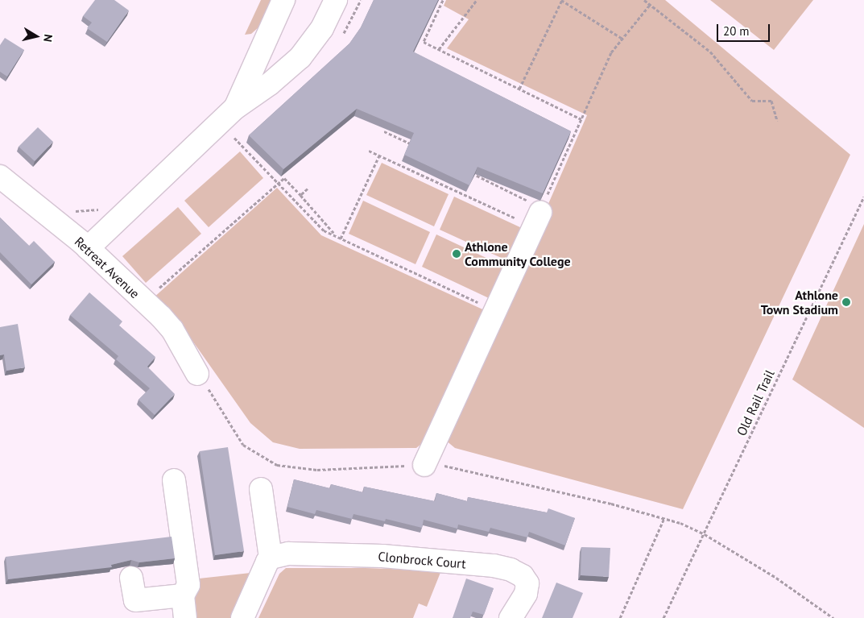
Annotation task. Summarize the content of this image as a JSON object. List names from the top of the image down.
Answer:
{
  "streets": {
    "street": ["Retreat Avenue", "Clonbrock Court"],
    "path": ["Old Rail Trail"]
  },
  "places": ["Athlone Community College", "Athlone Town Stadium"],
  "scale_bar": "20 m",
  "north": "right"
}
